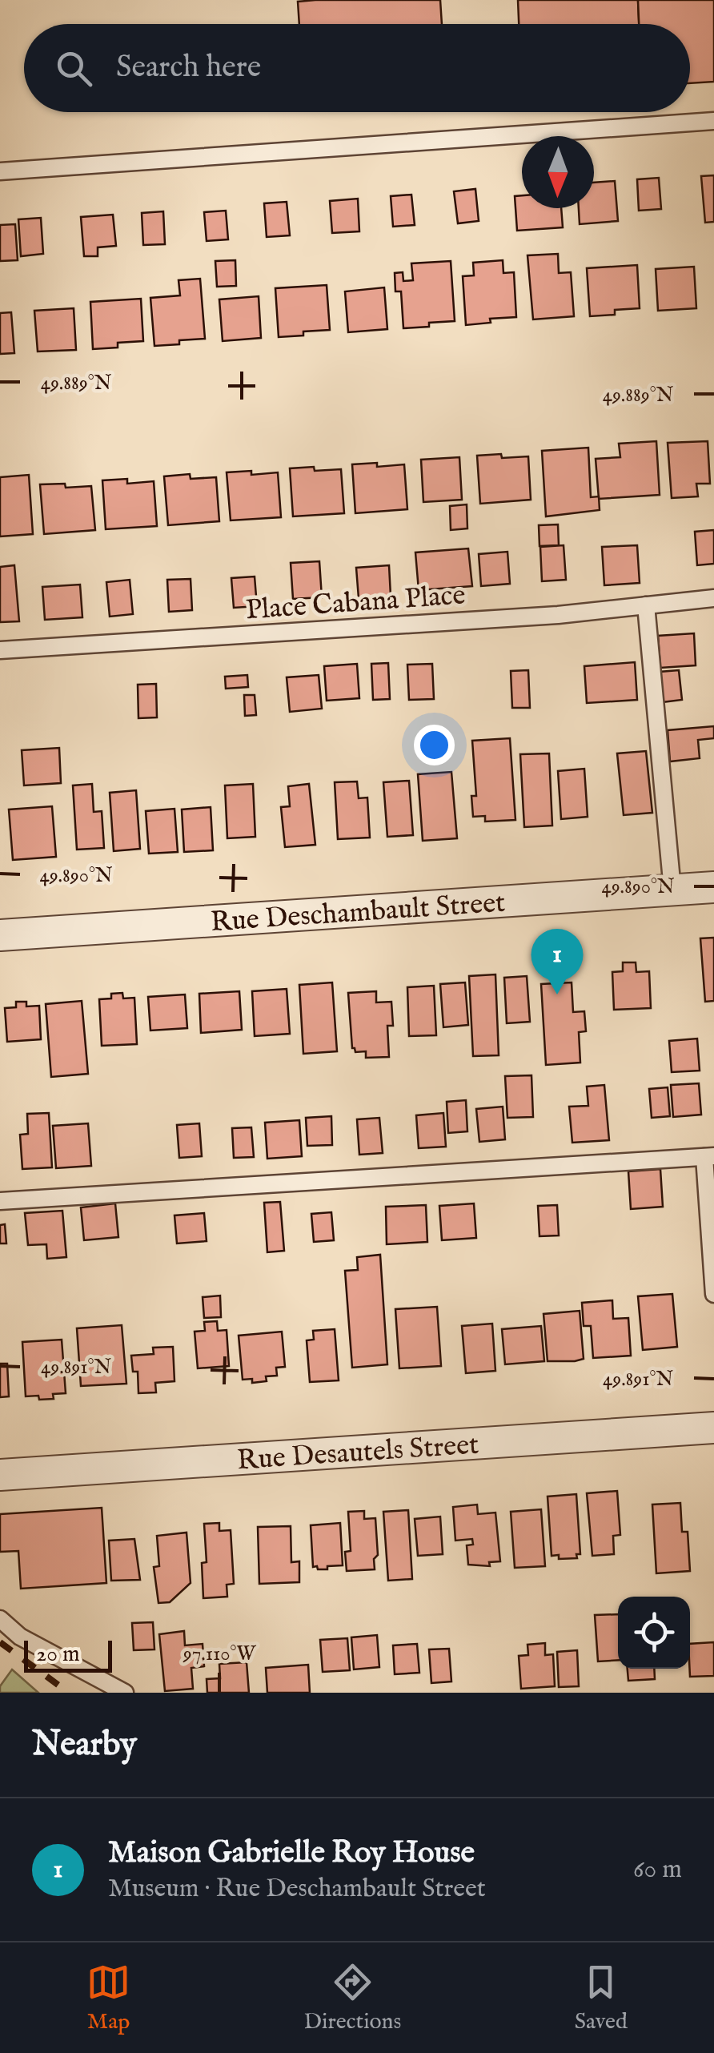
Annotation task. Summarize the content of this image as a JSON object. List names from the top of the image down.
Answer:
{
  "streets": {
    "street": ["Rue Deschambault Street", "Rue Desautels Street"],
    "lane": ["Place Cabana Place"]
  },
  "scale_bar": "20 m",
  "north": "bottom",
  "page": {
    "search": "Search here",
    "pins": "1",
    "scale": "20 m",
    "heading": "Nearby",
    "list": [
      {
        "mark": "1",
        "name": "Maison Gabrielle Roy House",
        "note": "Museum · Rue Deschambault Street",
        "value": "60 m"
      }
    ],
    "nav": ["Map", "Directions", "Saved"]
  },
  "coordinates": [
    "49.889°N",
    "49.890°N",
    "49.891°N",
    "97.110°W"
  ]
}
